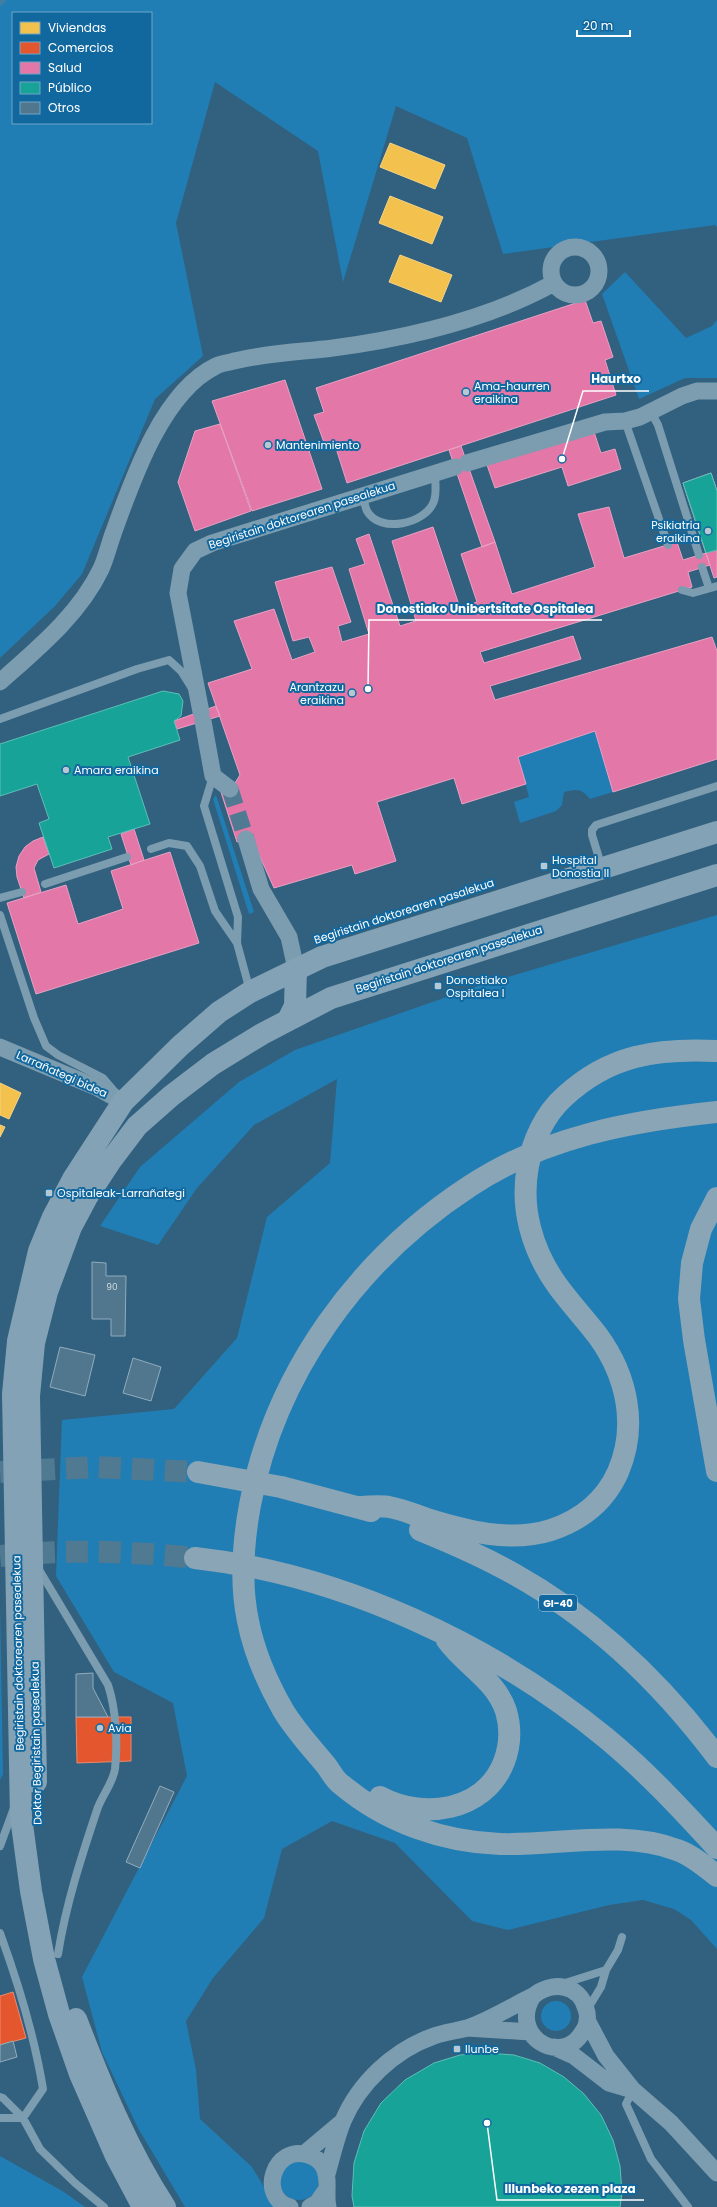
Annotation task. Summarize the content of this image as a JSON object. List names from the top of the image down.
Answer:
{
  "streets": {
    "highway": ["GI-40"],
    "main road": ["Begiristain doktorearen pasealekua", "Doktor Begiristain pasealekua"],
    "street": ["Larrañategi bidea"],
    "lane": ["Begiristain doktorearen pasalekua"]
  },
  "crossings": [
    ["Begiristain doktorearen pasealekua", "Begiristain doktorearen pasalekua"],
    ["Begiristain doktorearen pasealekua", "Larrañategi bidea"],
    ["Begiristain doktorearen pasealekua", "Doktor Begiristain pasealekua"]
  ],
  "places": {
    "other": [
      "Ama-haurren eraikina",
      "Mantenimiento",
      "Haurtxo",
      "Psikiatria eraikina",
      "Donostiako Unibertsitate Ospitalea",
      "Arantzazu eraikina",
      "Amara eraikina",
      "Avia",
      "Illunbeko zezen plaza"
    ],
    "transit": [
      "Hospital Donostia II",
      "Donostiako Ospitalea I",
      "Ospitaleak-Larrañategi",
      "Ilunbe"
    ]
  },
  "house_numbers": ["90"],
  "legend": [
    "Viviendas",
    "Comercios",
    "Salud",
    "Público",
    "Otros"
  ],
  "scale_bar": "20 m"
}
